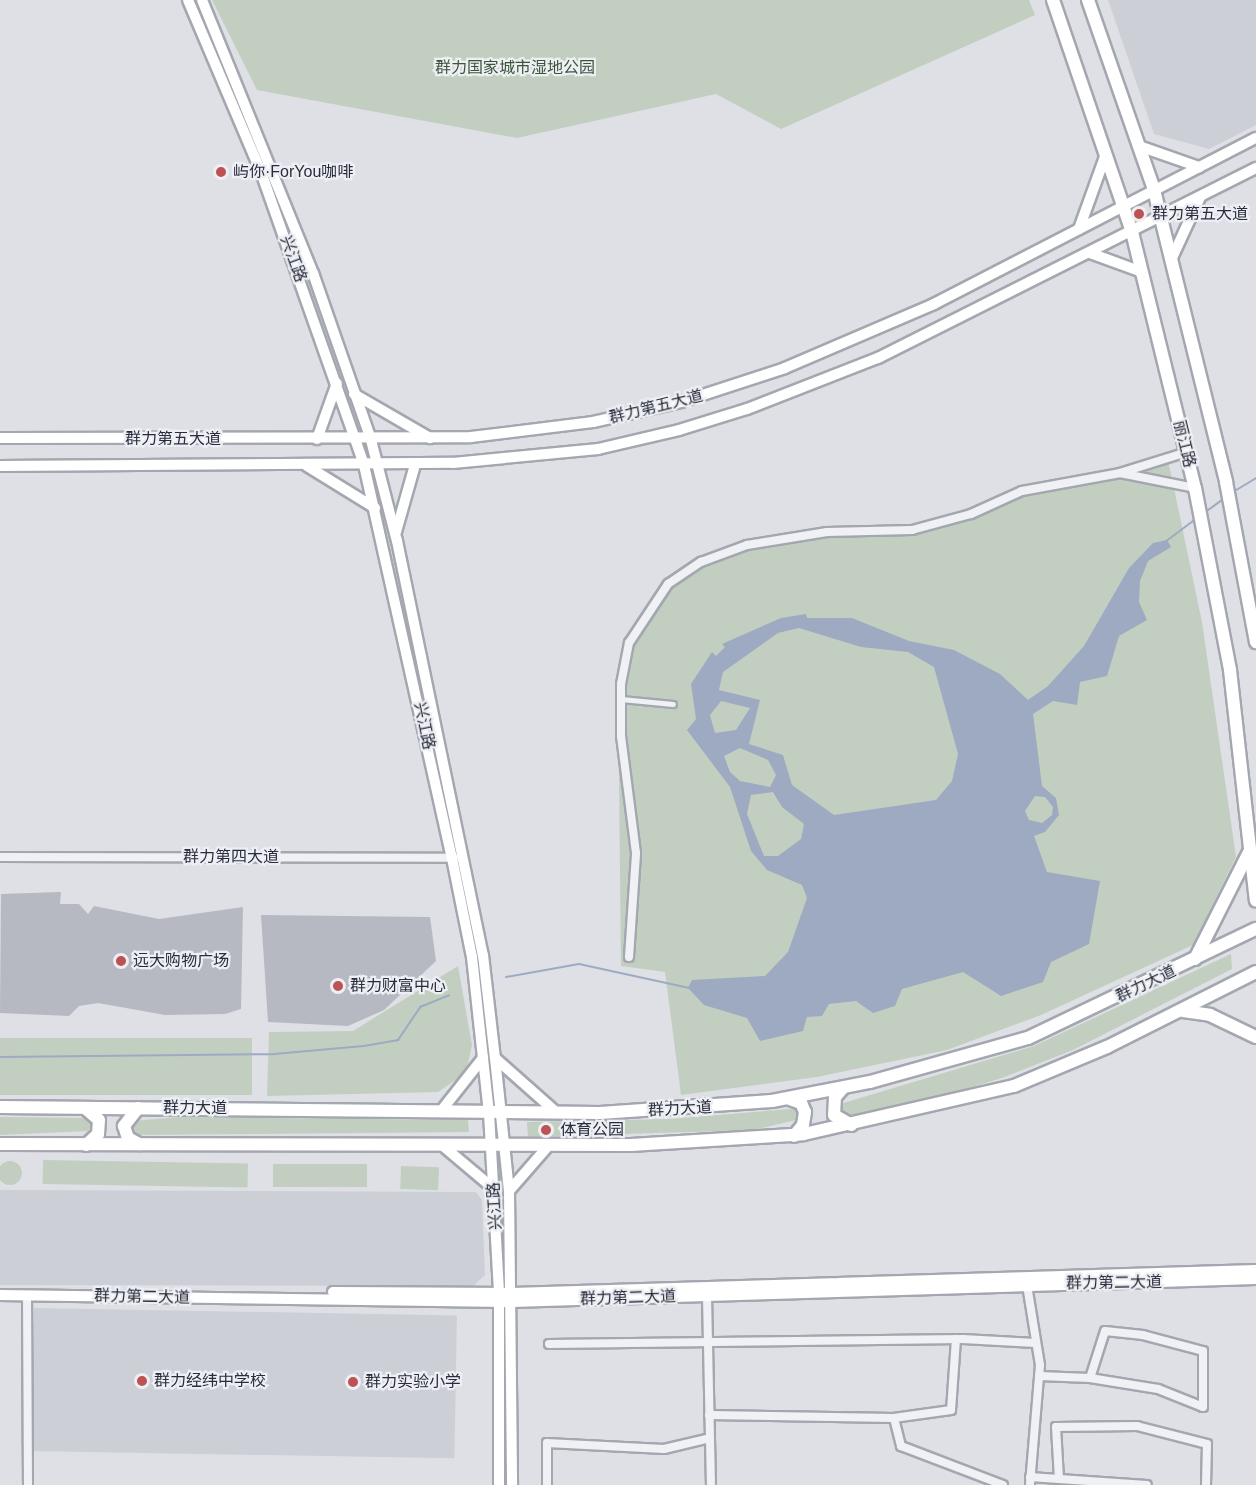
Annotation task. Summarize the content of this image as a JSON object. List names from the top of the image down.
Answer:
{
  "streets": {
    "main road": [
      "兴江路",
      "群力第五大道",
      "丽江路",
      "群力大道",
      "群力第二大道"
    ],
    "street": ["群力第四大道"]
  },
  "crossings": [
    ["兴江路", "群力第五大道"],
    ["兴江路", "群力第四大道"],
    ["兴江路", "群力大道"],
    ["兴江路", "群力第二大道"],
    ["群力第五大道", "丽江路"]
  ],
  "parks": ["群力国家城市湿地公园"],
  "places": [
    "屿你·ForYou咖啡",
    "群力第五大道",
    "远大购物广场",
    "群力财富中心",
    "体育公园",
    "群力经纬中学校",
    "群力实验小学"
  ]
}
